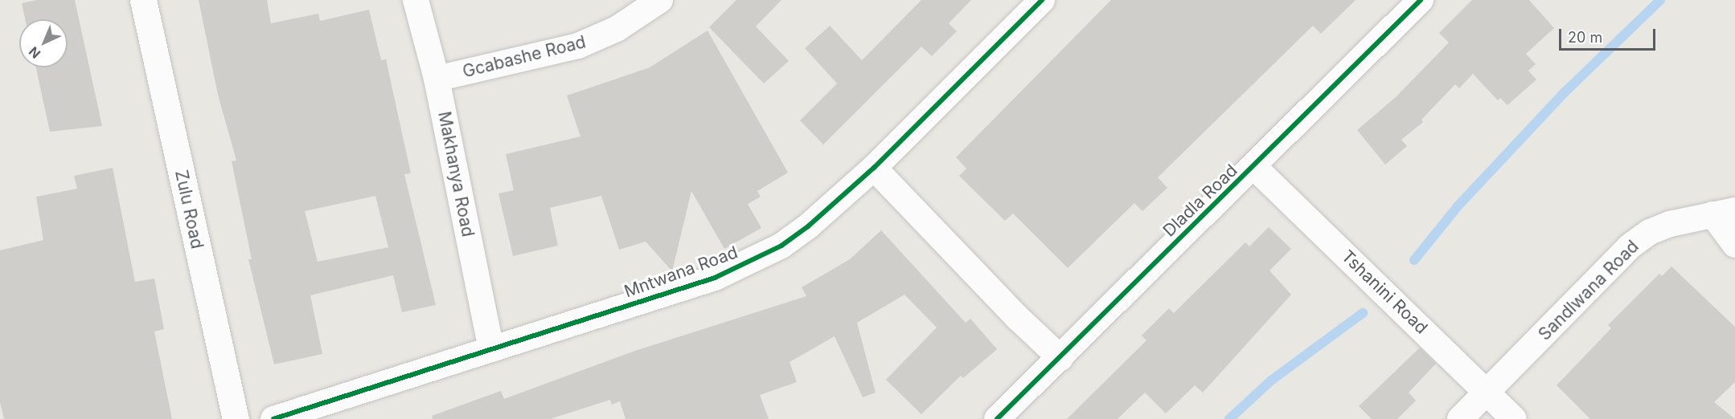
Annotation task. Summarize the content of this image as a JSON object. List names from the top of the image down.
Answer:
{
  "streets": {
    "street": [
      "Gcabashe Road",
      "Makhanya Road",
      "Dladla Road",
      "Zulu Road",
      "Mntwana Road",
      "Sandlwana Road",
      "Tshanini Road"
    ]
  },
  "crossings": [
    ["Gcabashe Road", "Makhanya Road"],
    ["Makhanya Road", "Mntwana Road"],
    ["Dladla Road", "Tshanini Road"],
    ["Sandlwana Road", "Tshanini Road"]
  ],
  "scale_bar": "20 m",
  "north": "bottom left"
}
